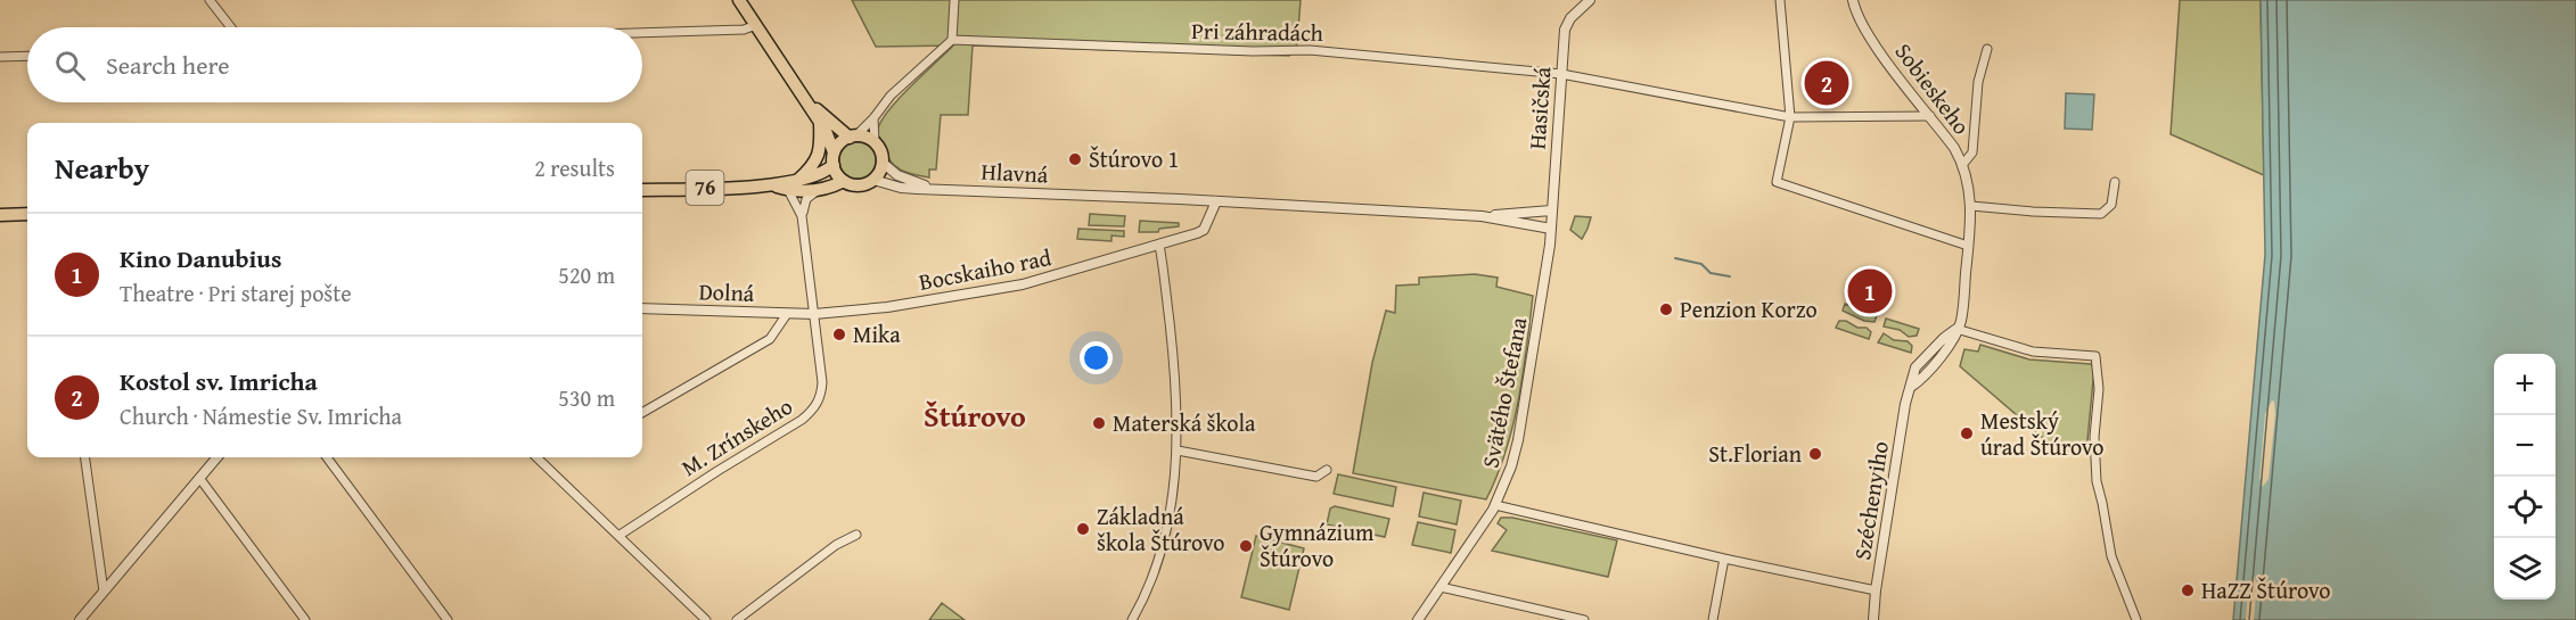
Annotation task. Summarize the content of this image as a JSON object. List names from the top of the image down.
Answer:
{
  "streets": {
    "main road": ["76"],
    "street": [
      "Pri záhradách",
      "Sobieskeho",
      "Hasičská",
      "Hlavná",
      "Bocskaiho rad",
      "Dolná",
      "Svätého Štefana",
      "M. Zrínskeho",
      "Széchenyiho"
    ]
  },
  "crossings": [
    ["Pri záhradách", "Sobieskeho"],
    ["Pri záhradách", "Hasičská"],
    ["Sobieskeho", "Széchenyiho"],
    ["Hasičská", "Hlavná"],
    ["Hasičská", "Svätého Štefana"],
    ["Hlavná", "76"],
    ["Hlavná", "Svätého Štefana"],
    ["Bocskaiho rad", "Dolná"],
    ["Bocskaiho rad", "M. Zrínskeho"],
    ["Dolná", "M. Zrínskeho"]
  ],
  "districts": ["Štúrovo"],
  "places": [
    "Štúrovo 1",
    "Penzion Korzo",
    "Mika",
    "Materská škola",
    "Mestský úrad Štúrovo",
    "St.Florian",
    "Základná škola Štúrovo",
    "Gymnázium Štúrovo",
    "HaZZ Štúrovo"
  ],
  "page": {
    "search": "Search here",
    "pins": ["2", "1"],
    "heading": ["Nearby", "2 results"],
    "list": [
      {
        "mark": "1",
        "name": "Kino Danubius",
        "note": "Theatre · Pri starej pošte",
        "value": "520 m"
      },
      {
        "mark": "2",
        "name": "Kostol sv. Imricha",
        "note": "Church · Námestie Sv. Imricha",
        "value": "530 m"
      }
    ],
    "map_buttons": ["+", "−"]
  }
}
